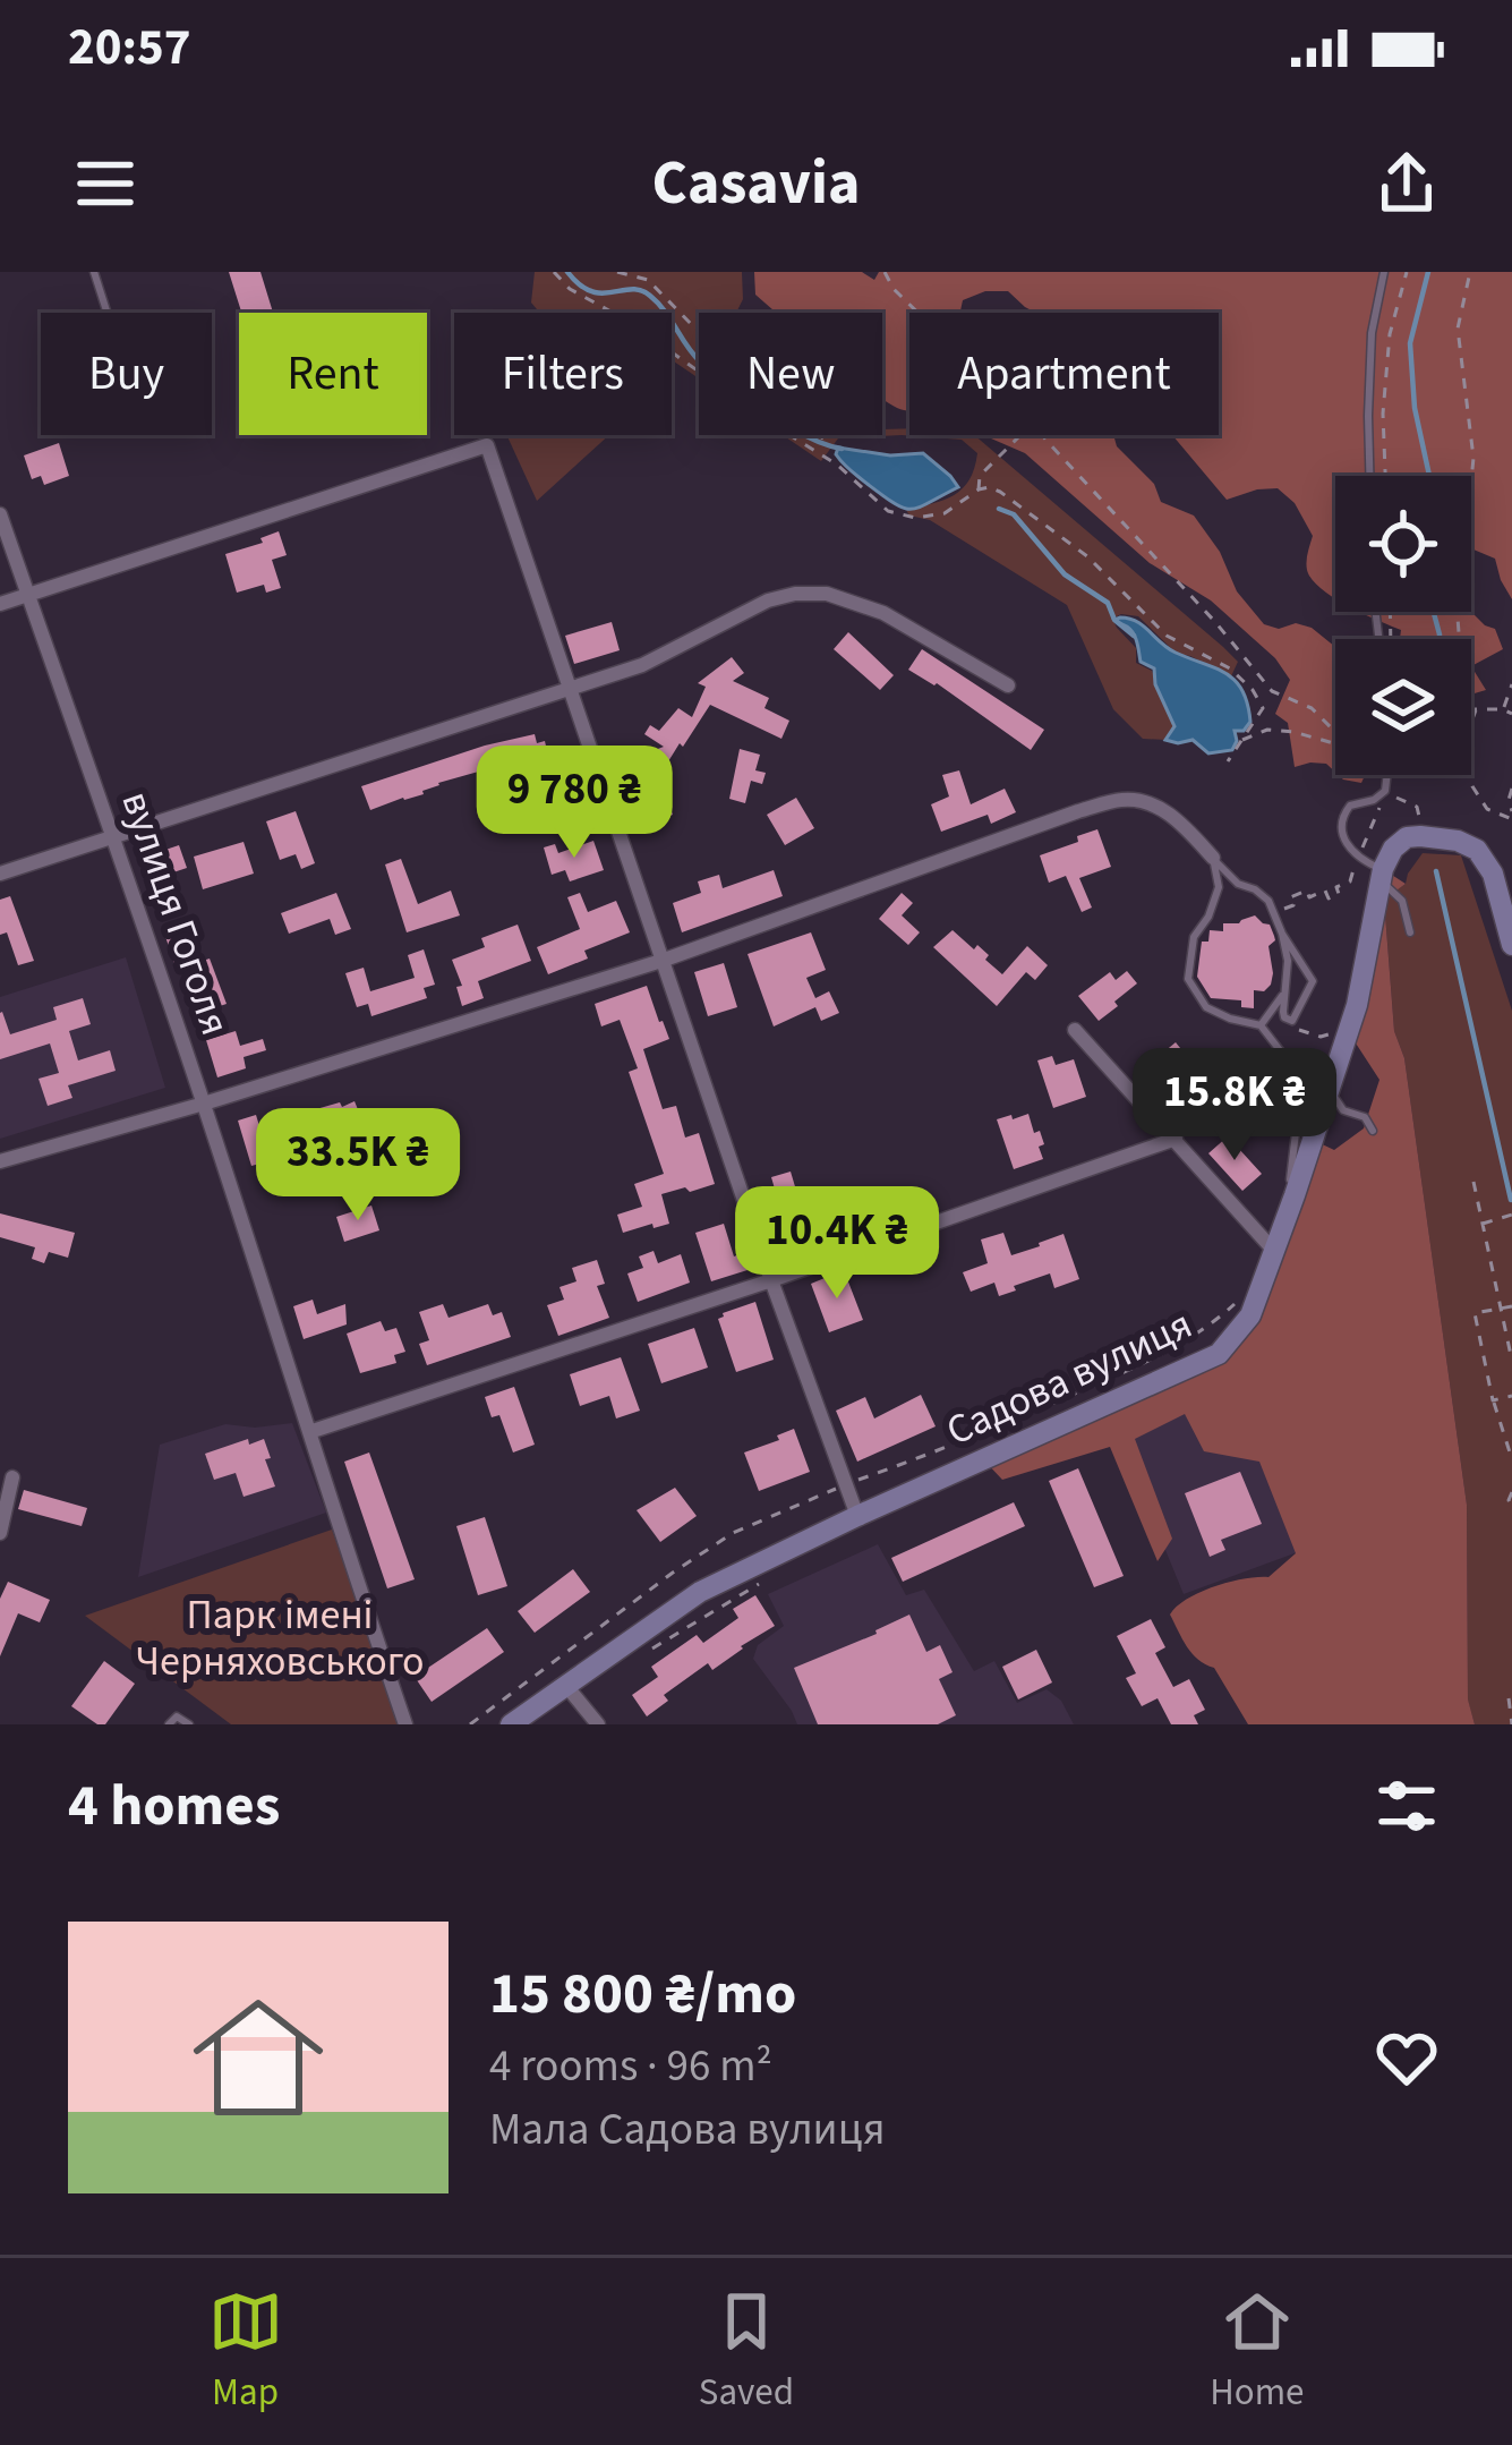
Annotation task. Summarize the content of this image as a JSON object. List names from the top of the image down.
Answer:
{
  "streets": {
    "street": ["вулиця Гоголя", "Садова вулиця"]
  },
  "parks": ["Парк імені Черняховського"],
  "page": {
    "status": "20:57",
    "header": "Casavia",
    "chip": [
      "Buy",
      "Rent",
      "Filters",
      "New",
      "Apartment"
    ],
    "price": [
      "9 780 ₴",
      "15.8K ₴",
      "33.5K ₴",
      "10.4K ₴"
    ],
    "heading": "4 homes",
    "list": [
      {
        "name": "15 800 ₴/mo",
        "note": "4 rooms · 96 m² · Мала Садова вулиця"
      }
    ],
    "tabs": ["Map", "Saved", "Home"]
  }
}
